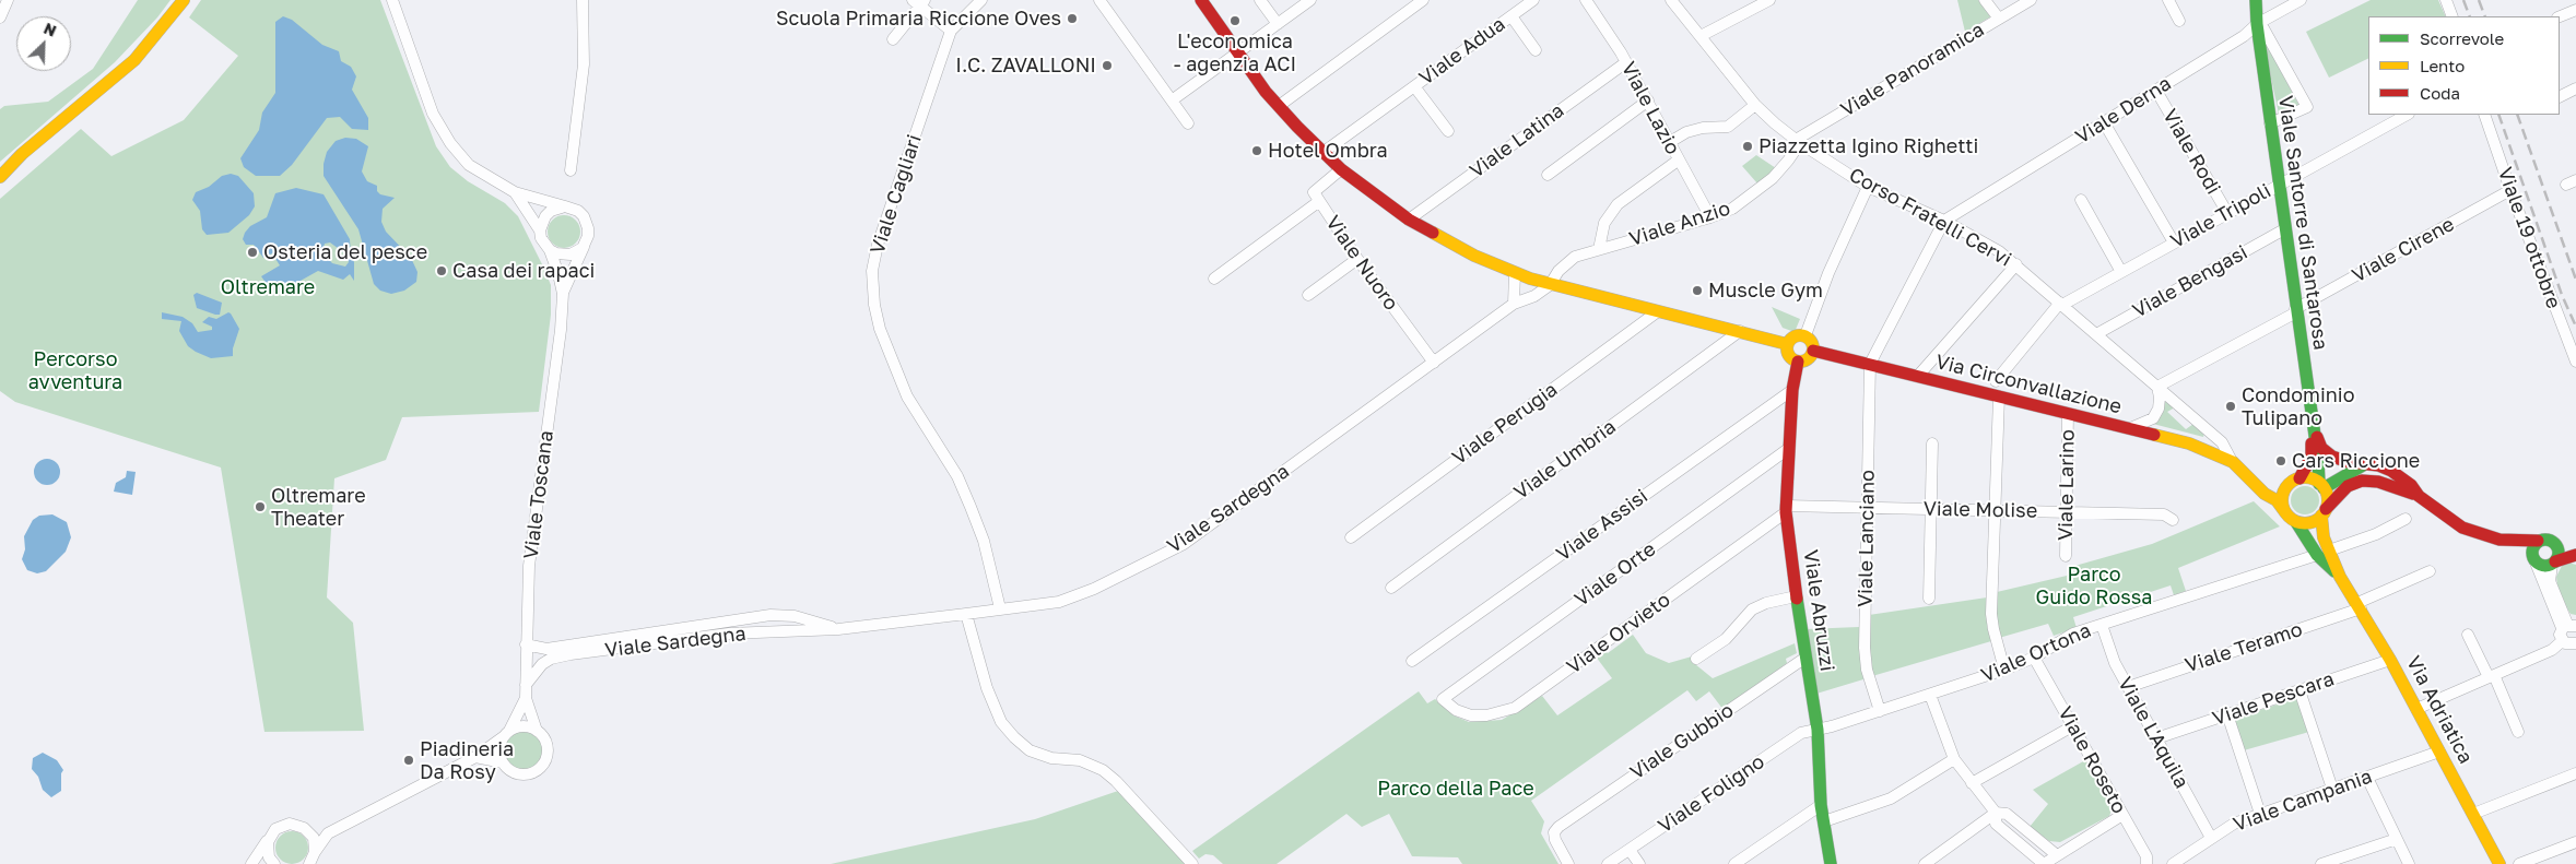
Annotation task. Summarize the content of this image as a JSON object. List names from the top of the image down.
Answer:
{
  "streets": {
    "main road": [
      "Viale Santorre di Santarosa",
      "Via Circonvallazione",
      "Viale Abruzzi",
      "Via Adriatica"
    ],
    "street": [
      "Viale Adua",
      "Viale Panoramica",
      "Viale Lazio",
      "Viale Derna",
      "Viale Latina",
      "Viale Rodi",
      "Viale Cagliari",
      "Viale Tripoli",
      "Corso Fratelli Cervi",
      "Viale Anzio",
      "Viale 19 ottobre",
      "Viale Cirene",
      "Viale Nuoro",
      "Viale Bengasi",
      "Viale Perugia",
      "Viale Umbria",
      "Viale Larino",
      "Viale Toscana",
      "Viale Sardegna",
      "Viale Molise",
      "Viale Assisi",
      "Viale Lanciano",
      "Viale Orte",
      "Viale Orvieto",
      "Viale Teramo",
      "Viale Ortona",
      "Viale Pescara",
      "Viale L'Aquila",
      "Viale Gubbio",
      "Viale Roseto",
      "Viale Foligno",
      "Viale Campania"
    ]
  },
  "crossings": [
    ["Viale Panoramica", "Corso Fratelli Cervi"],
    ["Viale Panoramica", "Viale Anzio"],
    ["Viale Lazio", "Viale Latina"],
    ["Viale Lazio", "Viale Anzio"],
    ["Viale Derna", "Viale Rodi"],
    ["Viale Derna", "Corso Fratelli Cervi"],
    ["Viale Derna", "Viale Santorre di Santarosa"],
    ["Viale Rodi", "Viale Tripoli"],
    ["Viale Cagliari", "Viale Sardegna"],
    ["Viale Tripoli", "Corso Fratelli Cervi"],
    ["Viale Tripoli", "Viale Santorre di Santarosa"],
    ["Corso Fratelli Cervi", "Viale Anzio"],
    ["Corso Fratelli Cervi", "Viale Cirene"],
    ["Corso Fratelli Cervi", "Viale Bengasi"],
    ["Viale Santorre di Santarosa", "Viale Cirene"],
    ["Viale Santorre di Santarosa", "Viale Bengasi"],
    ["Viale Santorre di Santarosa", "Via Adriatica"],
    ["Viale Anzio", "Viale Sardegna"],
    ["Viale 19 ottobre", "Viale Cirene"],
    ["Viale Nuoro", "Viale Sardegna"],
    ["Via Circonvallazione", "Viale Larino"],
    ["Via Circonvallazione", "Viale Lanciano"],
    ["Via Circonvallazione", "Viale Abruzzi"],
    ["Viale Larino", "Viale Molise"],
    ["Viale Toscana", "Viale Sardegna"],
    ["Viale Molise", "Viale Lanciano"],
    ["Viale Molise", "Viale Abruzzi"],
    ["Viale Molise", "Viale Orvieto"],
    ["Viale Assisi", "Viale Abruzzi"],
    ["Viale Lanciano", "Viale Ortona"],
    ["Viale Orte", "Viale Abruzzi"],
    ["Viale Orte", "Viale Orvieto"],
    ["Viale Abruzzi", "Viale Orvieto"],
    ["Viale Abruzzi", "Viale Ortona"],
    ["Viale Abruzzi", "Viale Gubbio"],
    ["Viale Abruzzi", "Viale Foligno"],
    ["Viale Teramo", "Via Adriatica"],
    ["Viale Teramo", "Viale L'Aquila"],
    ["Viale Ortona", "Via Adriatica"],
    ["Viale Ortona", "Viale L'Aquila"],
    ["Viale Ortona", "Viale Roseto"],
    ["Viale Ortona", "Viale Foligno"],
    ["Viale Pescara", "Via Adriatica"],
    ["Viale Pescara", "Viale L'Aquila"],
    ["Via Adriatica", "Viale Campania"],
    ["Viale L'Aquila", "Viale Campania"]
  ],
  "parks": [
    "Oltremare",
    "Percorso avventura",
    "Parco Guido Rossa",
    "Parco della Pace"
  ],
  "places": [
    "Scuola Primaria Riccione Oves",
    "L'economica - agenzia ACI",
    "I.C. ZAVALLONI",
    "Piazzetta Igino Righetti",
    "Hotel Ombra",
    "Osteria del pesce",
    "Casa dei rapaci",
    "Muscle Gym",
    "Condominio Tulipano",
    "Cars Riccione",
    "Oltremare Theater",
    "Piadineria Da Rosy"
  ],
  "legend": ["Scorrevole", "Lento", "Coda"],
  "north": "top right"
}
